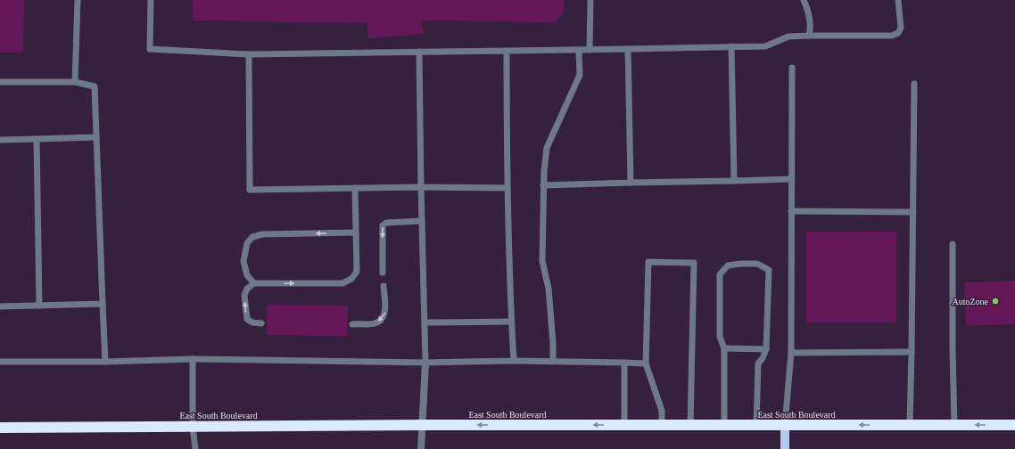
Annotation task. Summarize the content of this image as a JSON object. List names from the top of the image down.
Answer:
{
  "streets": {
    "highway": ["East South Boulevard"]
  },
  "one_way": ["East South Boulevard"],
  "places": ["AutoZone"]
}
